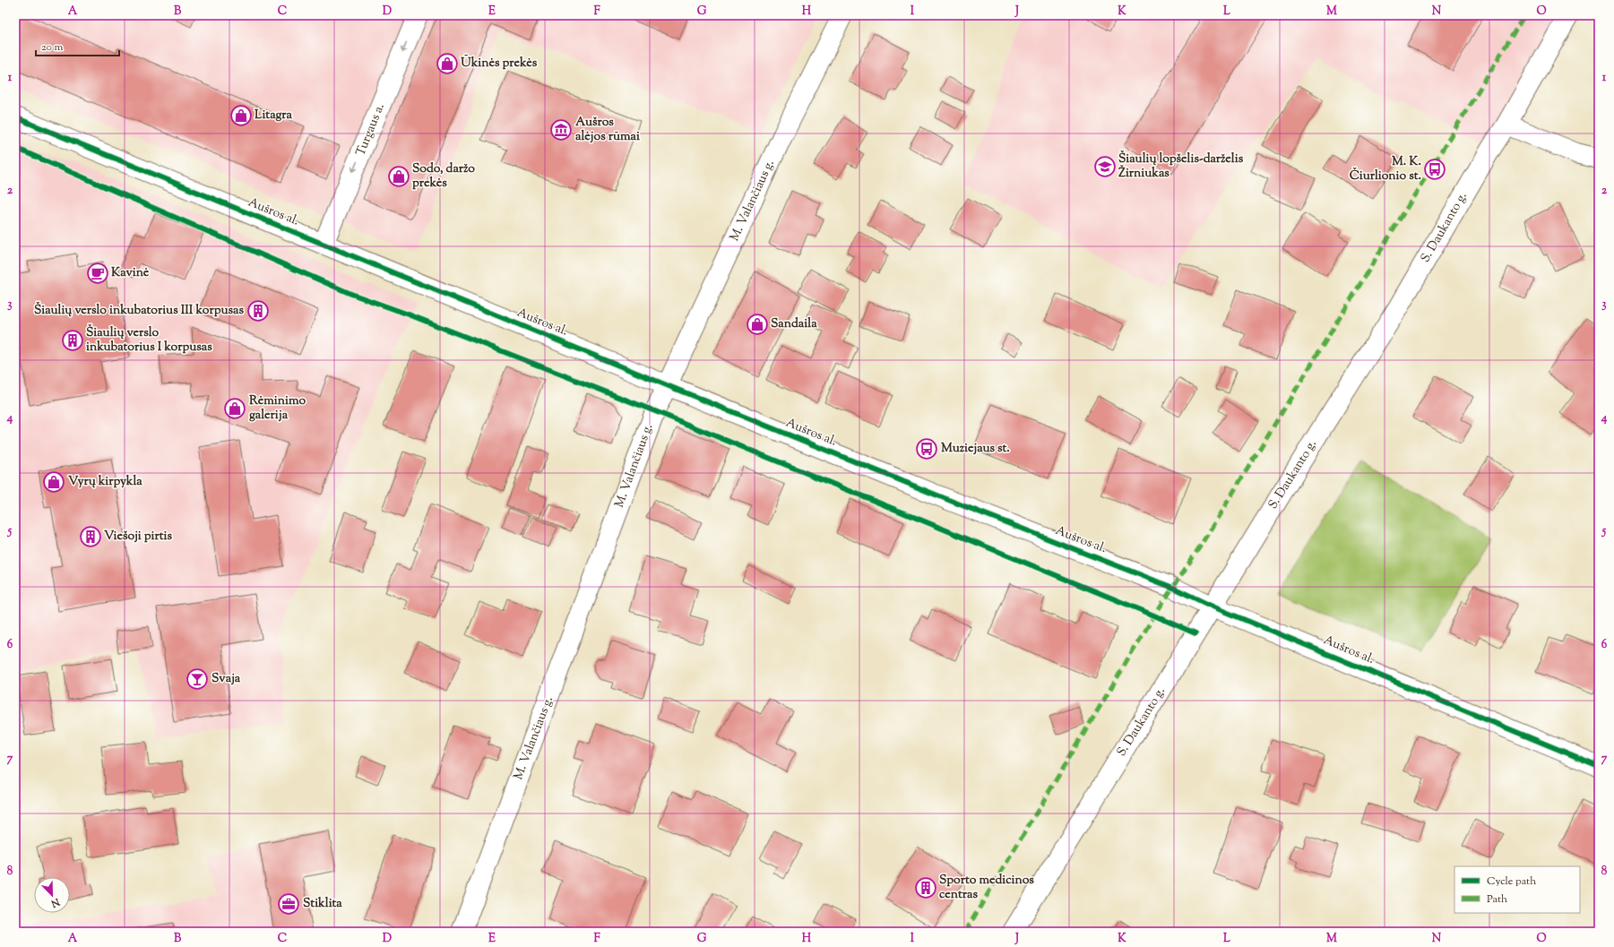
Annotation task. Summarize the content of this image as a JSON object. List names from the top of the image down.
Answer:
{
  "streets": {
    "street": [
      "Turgaus a.",
      "M. Valančiaus g.",
      "Aušros al.",
      "S. Daukanto g."
    ]
  },
  "crossings": [
    ["Turgaus a.", "Aušros al."],
    ["M. Valančiaus g.", "Aušros al."],
    ["Aušros al.", "S. Daukanto g."]
  ],
  "one_way": ["Turgaus a."],
  "places": {
    "shop": [
      "Ūkinės prekės",
      "Litagra",
      "Sodo, daržo prekės",
      "Sandaila",
      "Rėminimo galerija",
      "Vyrų kirpykla"
    ],
    "museum": ["Aušros alėjos rūmai"],
    "school or university": ["Šiaulių lopšelis-darželis Žirniukas"],
    "bus stop": ["M. K. Čiurlionio st.", "Muziejaus st."],
    "cafe": ["Kavinė"],
    "building": [
      "Šiaulių verslo inkubatorius III korpusas",
      "Šiaulių verslo inkubatorius I korpusas",
      "Viešoji pirtis",
      "Sporto medicinos centras"
    ],
    "bar": ["Svaja"],
    "office": ["Stiklita"]
  },
  "legend": ["Cycle path", "Path"],
  "scale_bar": "20 m",
  "north": "bottom right",
  "grid": {
    "columns": [
      "A",
      "B",
      "C",
      "D",
      "E",
      "F",
      "G",
      "H",
      "I",
      "J",
      "K",
      "L",
      "M",
      "N",
      "O"
    ],
    "rows": [
      "1",
      "2",
      "3",
      "4",
      "5",
      "6",
      "7",
      "8"
    ]
  }
}
